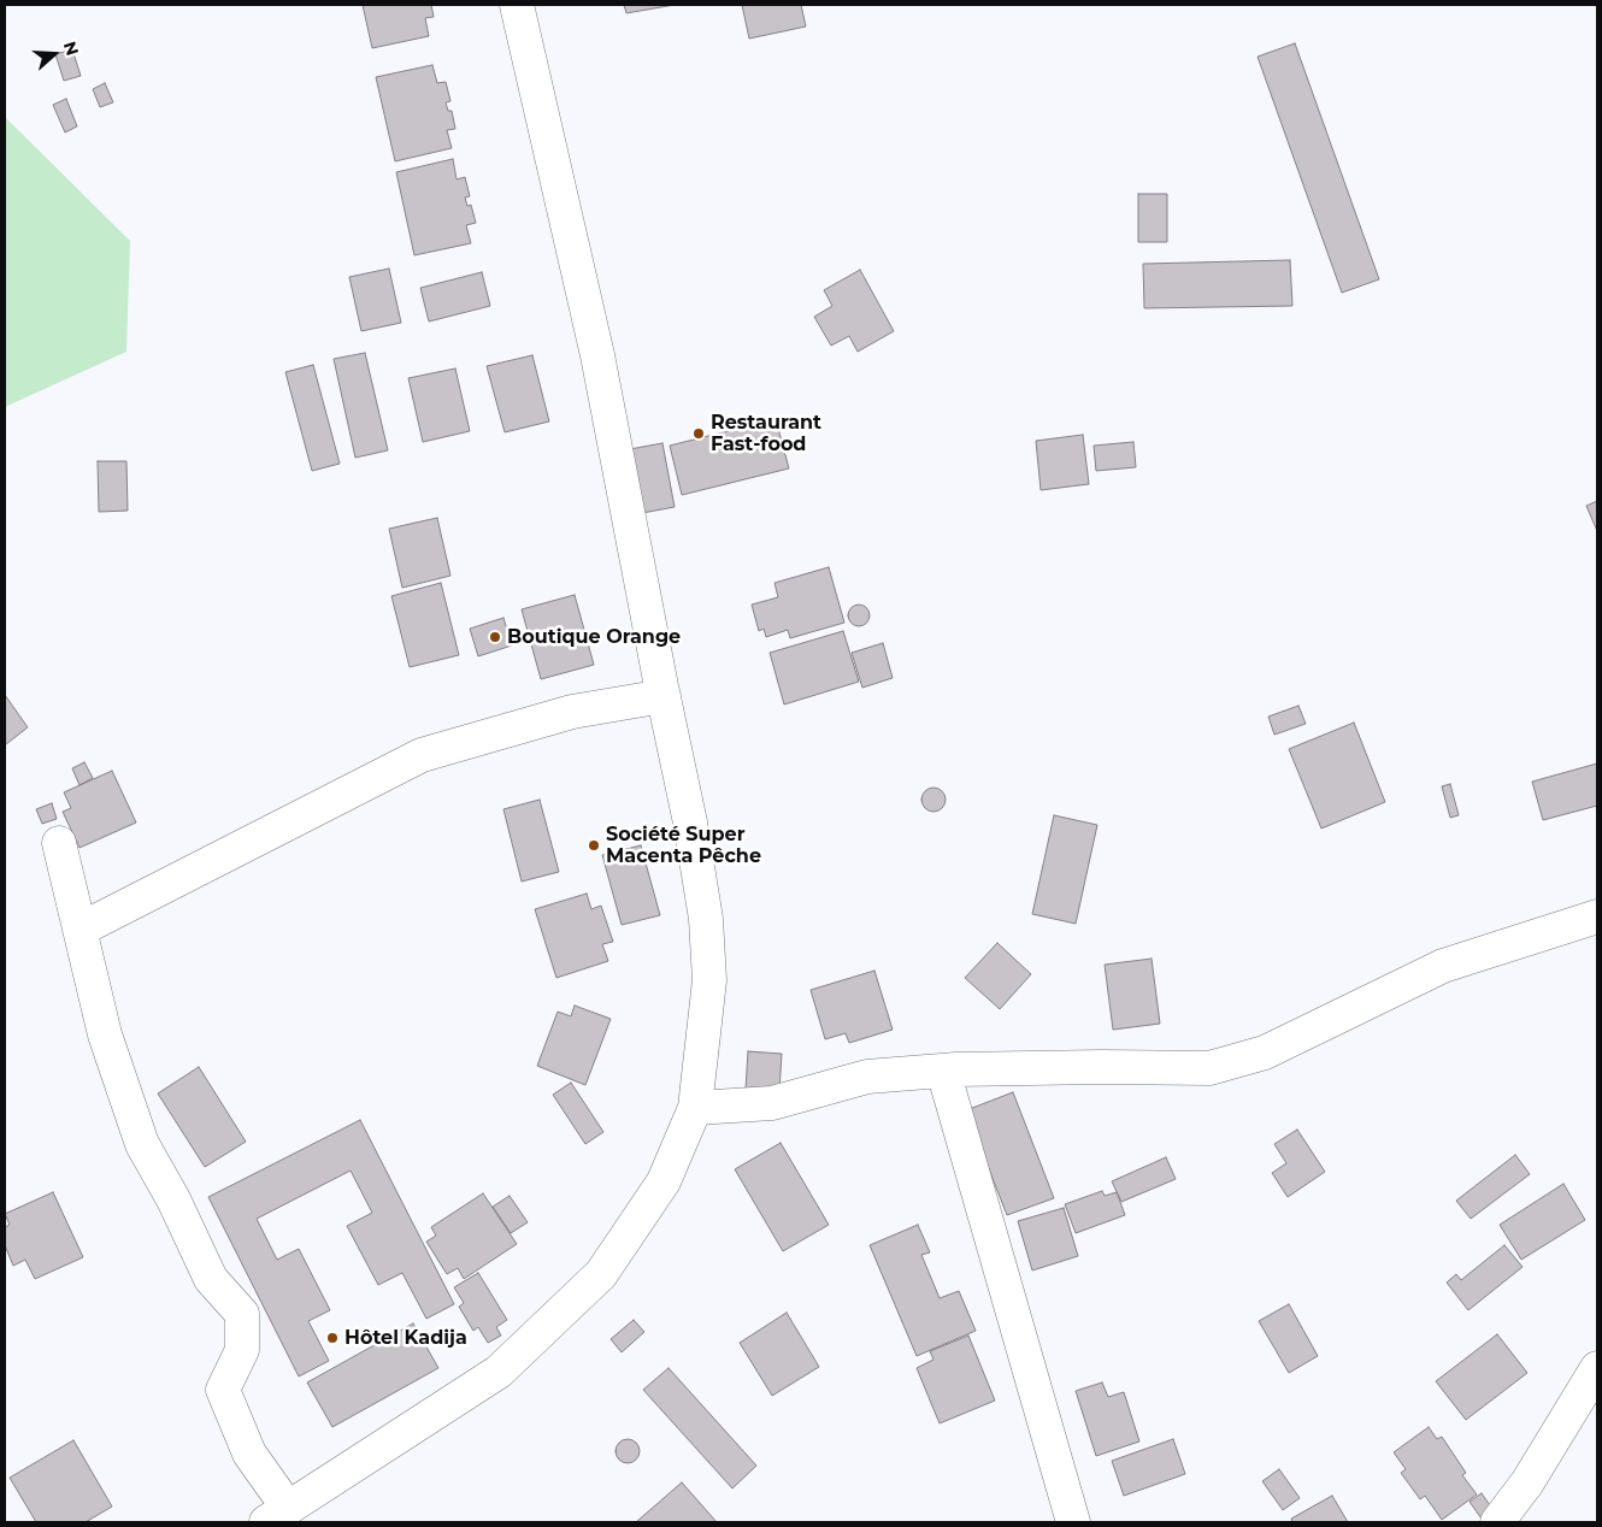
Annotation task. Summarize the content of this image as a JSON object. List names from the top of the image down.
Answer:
{
  "places": [
    "Restaurant Fast-food",
    "Boutique Orange",
    "Société Super Macenta Pêche",
    "Hôtel Kadija"
  ],
  "north": "right"
}
